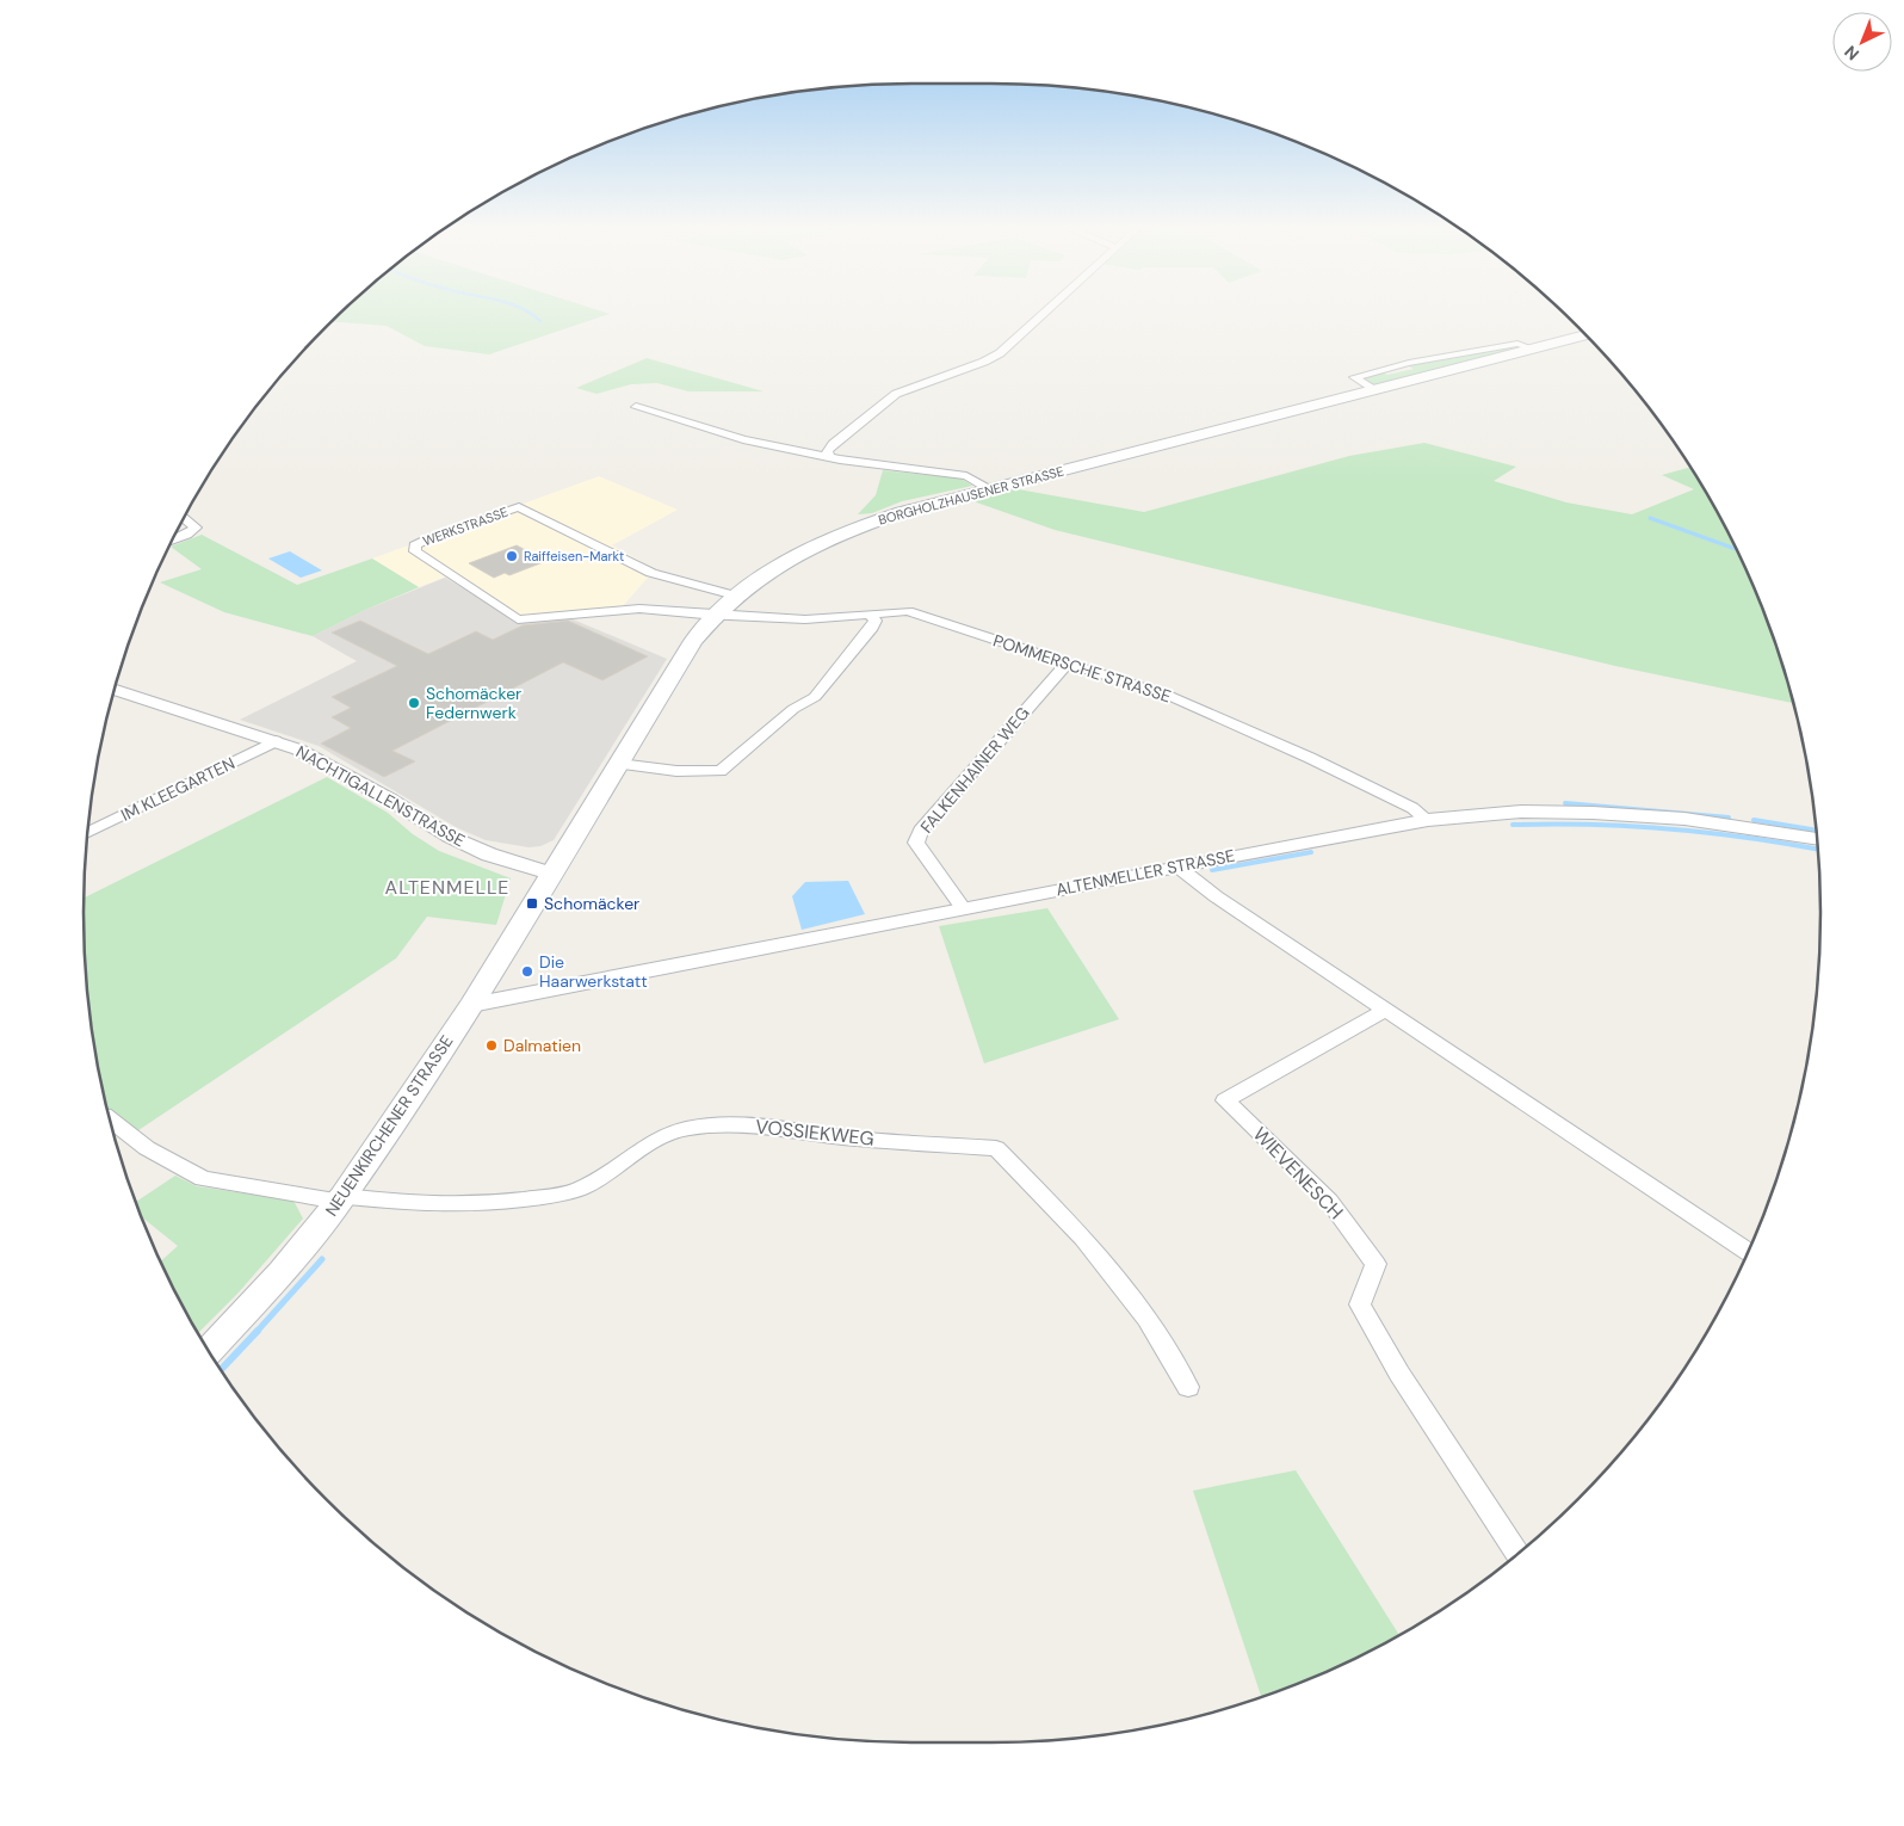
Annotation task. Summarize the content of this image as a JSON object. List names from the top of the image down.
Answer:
{
  "streets": {
    "main road": ["BORGHOLZHAUSENER STRASSE", "NEUENKIRCHENER STRASSE"],
    "street": [
      "WERKSTRASSE",
      "POMMERSCHE STRASSE",
      "FALKENHAINER WEG",
      "IM KLEEGARTEN",
      "NACHTIGALLENSTRASSE",
      "ALTENMELLER STRASSE",
      "VOSSIEKWEG",
      "WIEVENESCH"
    ]
  },
  "crossings": [
    ["BORGHOLZHAUSENER STRASSE", "WERKSTRASSE"],
    ["BORGHOLZHAUSENER STRASSE", "POMMERSCHE STRASSE"],
    ["BORGHOLZHAUSENER STRASSE", "NACHTIGALLENSTRASSE"],
    ["BORGHOLZHAUSENER STRASSE", "NEUENKIRCHENER STRASSE"],
    ["WERKSTRASSE", "POMMERSCHE STRASSE"],
    ["POMMERSCHE STRASSE", "FALKENHAINER WEG"],
    ["POMMERSCHE STRASSE", "ALTENMELLER STRASSE"],
    ["FALKENHAINER WEG", "ALTENMELLER STRASSE"],
    ["IM KLEEGARTEN", "NACHTIGALLENSTRASSE"],
    ["NACHTIGALLENSTRASSE", "NEUENKIRCHENER STRASSE"],
    ["ALTENMELLER STRASSE", "NEUENKIRCHENER STRASSE"],
    ["NEUENKIRCHENER STRASSE", "VOSSIEKWEG"]
  ],
  "districts": ["ALTENMELLE"],
  "places": {
    "other": [
      "Raiffeisen-Markt",
      "Schomäcker Federnwerk",
      "Die Haarwerkstatt",
      "Dalmatien"
    ],
    "transit": ["Schomäcker"]
  },
  "north": "bottom left"
}
